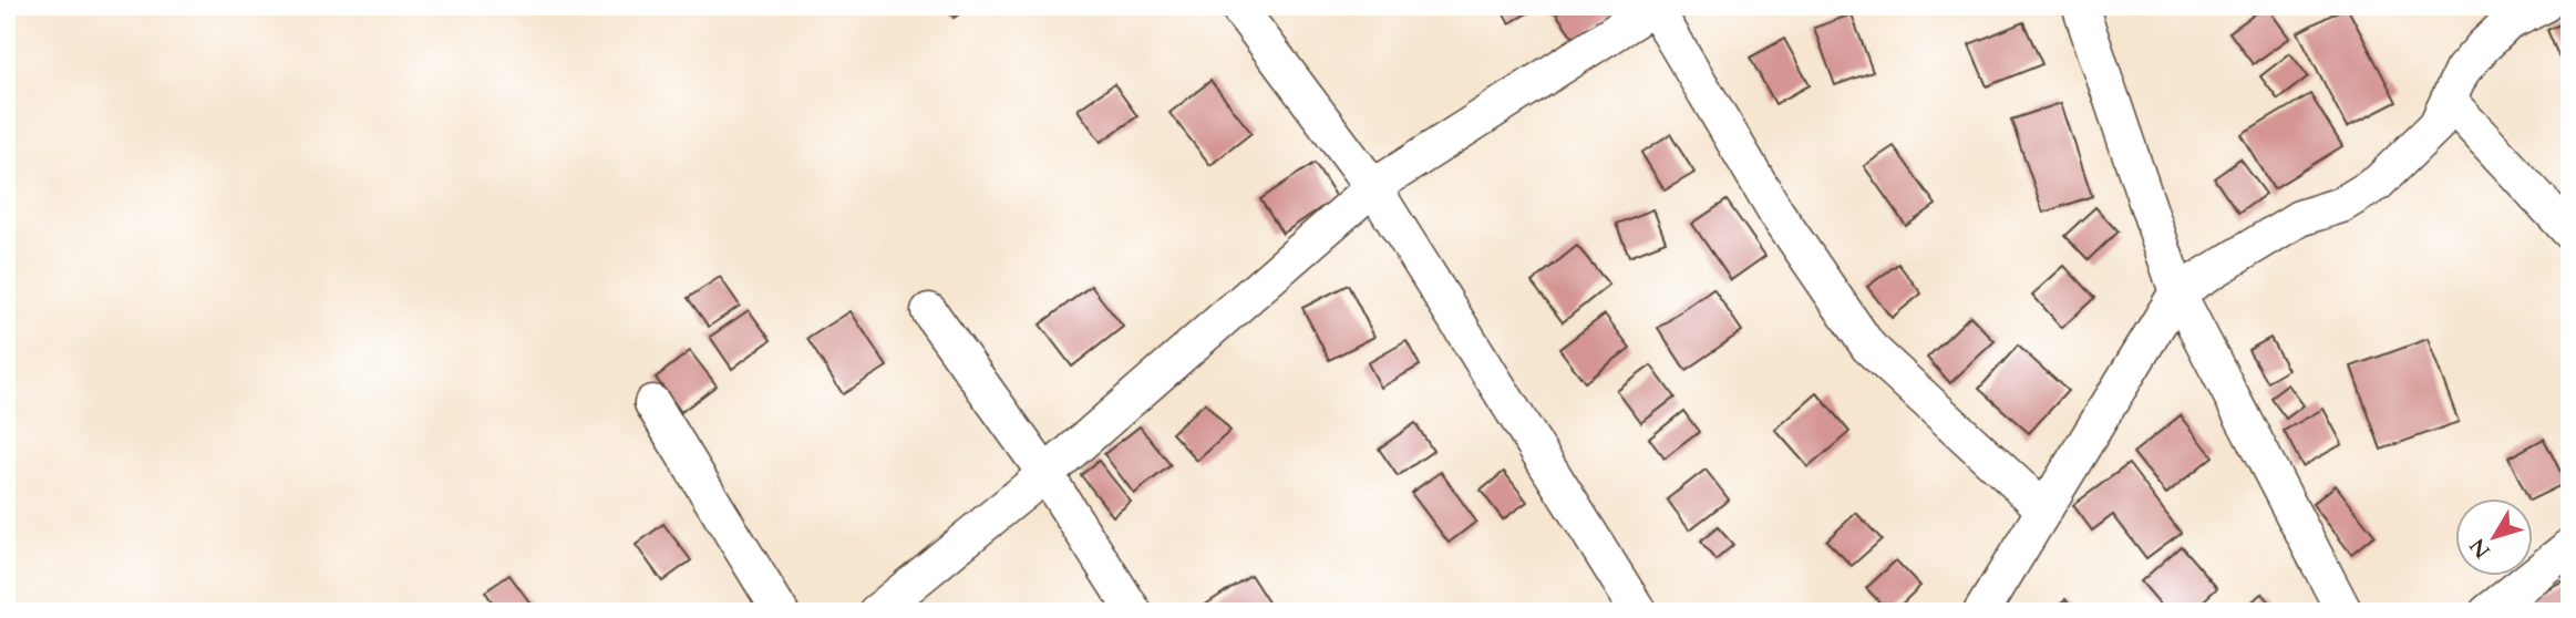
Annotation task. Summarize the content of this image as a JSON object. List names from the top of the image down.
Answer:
{
  "north": "bottom left"
}
